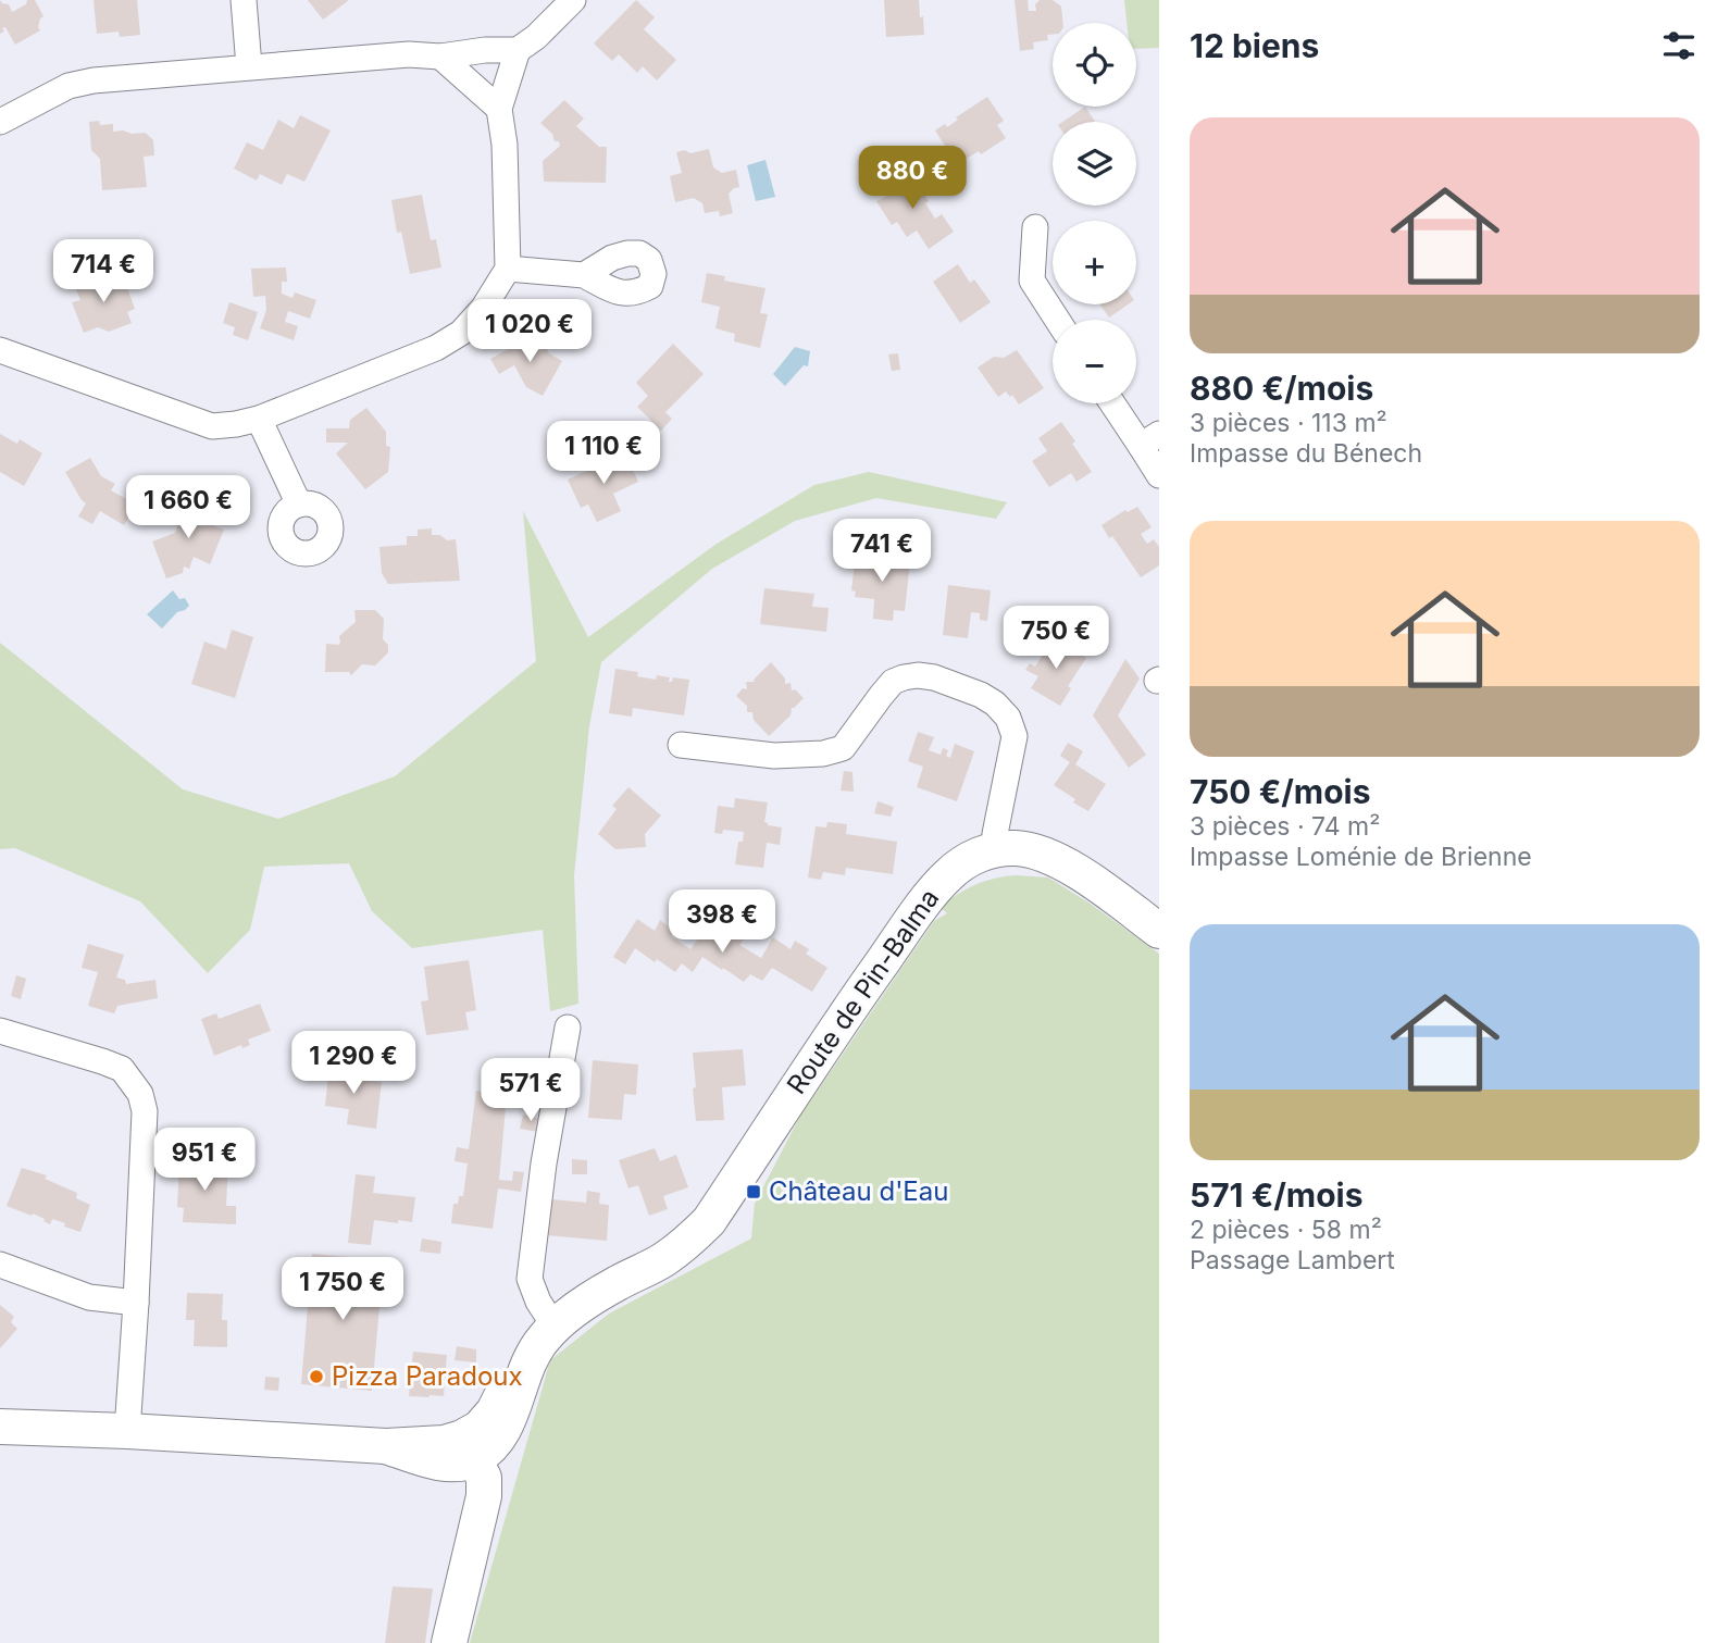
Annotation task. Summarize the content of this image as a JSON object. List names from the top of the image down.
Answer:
{
  "streets": {
    "street": ["Route de Pin-Balma"]
  },
  "places": {
    "transit": ["Château d'Eau"],
    "other": ["Pizza Paradoux"]
  },
  "page": {
    "heading": "12 biens",
    "map_buttons": ["+", "−"],
    "list": [
      {
        "name": "880 €/mois",
        "note": "3 pièces · 113 m² · Impasse du Bénech"
      },
      {
        "name": "750 €/mois",
        "note": "3 pièces · 74 m² · Impasse Loménie de Brienne"
      },
      {
        "name": "571 €/mois",
        "note": "2 pièces · 58 m² · Passage Lambert"
      }
    ],
    "price": [
      "880 €",
      "714 €",
      "1 020 €",
      "1 110 €",
      "1 660 €",
      "741 €",
      "750 €",
      "398 €",
      "1 290 €",
      "571 €",
      "951 €",
      "1 750 €"
    ]
  }
}
